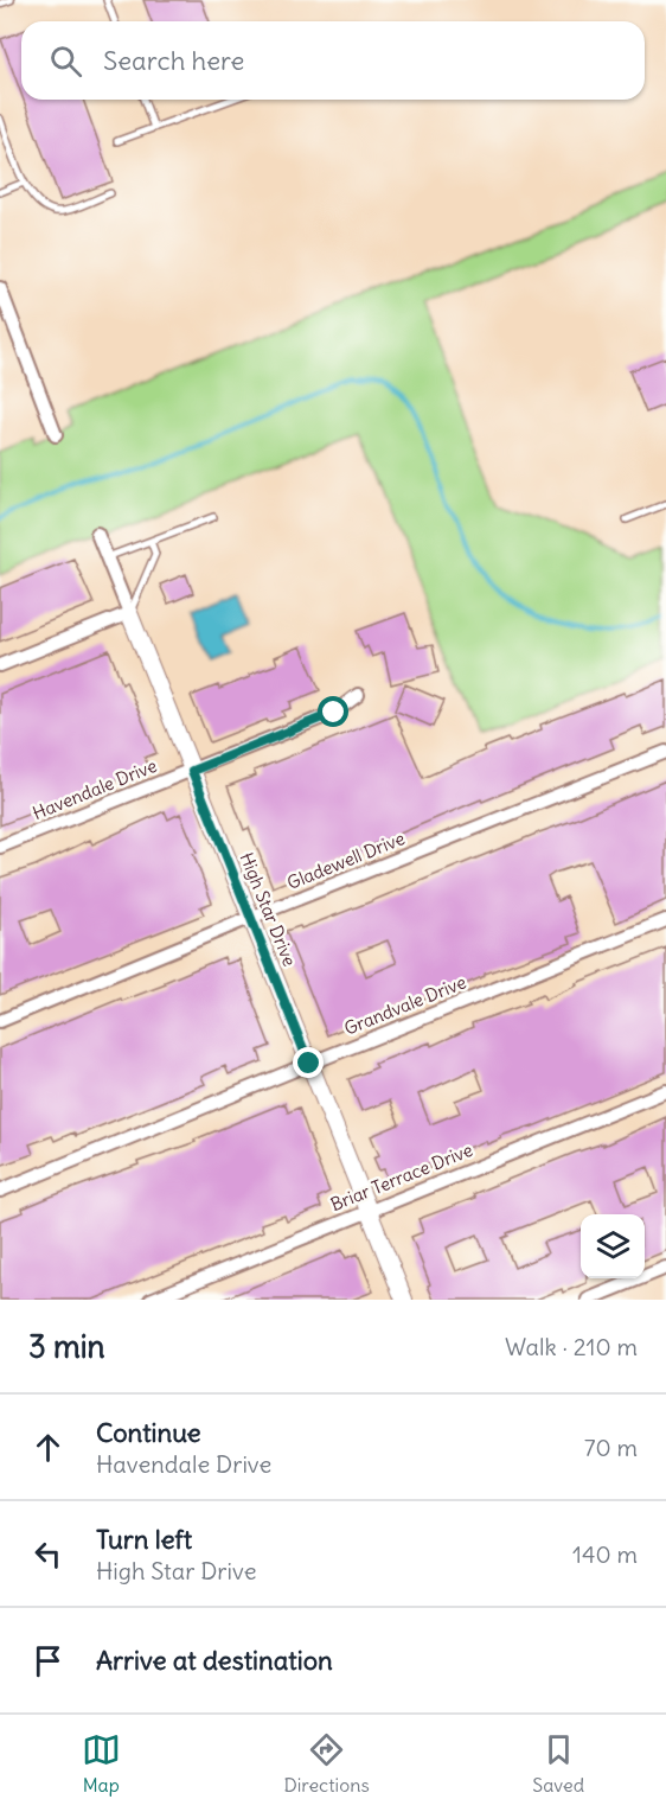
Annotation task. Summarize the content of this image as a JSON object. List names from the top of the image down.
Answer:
{
  "streets": {
    "street": [
      "Havendale Drive",
      "Gladewell Drive",
      "High Star Drive",
      "Grandvale Drive",
      "Briar Terrace Drive"
    ]
  },
  "crossings": [
    ["Havendale Drive", "High Star Drive"],
    ["Gladewell Drive", "High Star Drive"],
    ["High Star Drive", "Grandvale Drive"],
    ["High Star Drive", "Briar Terrace Drive"]
  ],
  "page": {
    "search": "Search here",
    "heading": ["3 min", "Walk · 210 m"],
    "list": [
      ["Continue", "Havendale Drive", "70 m"],
      ["Turn left", "High Star Drive", "140 m"],
      "Arrive at destination"
    ],
    "nav": ["Map", "Directions", "Saved"]
  }
}
